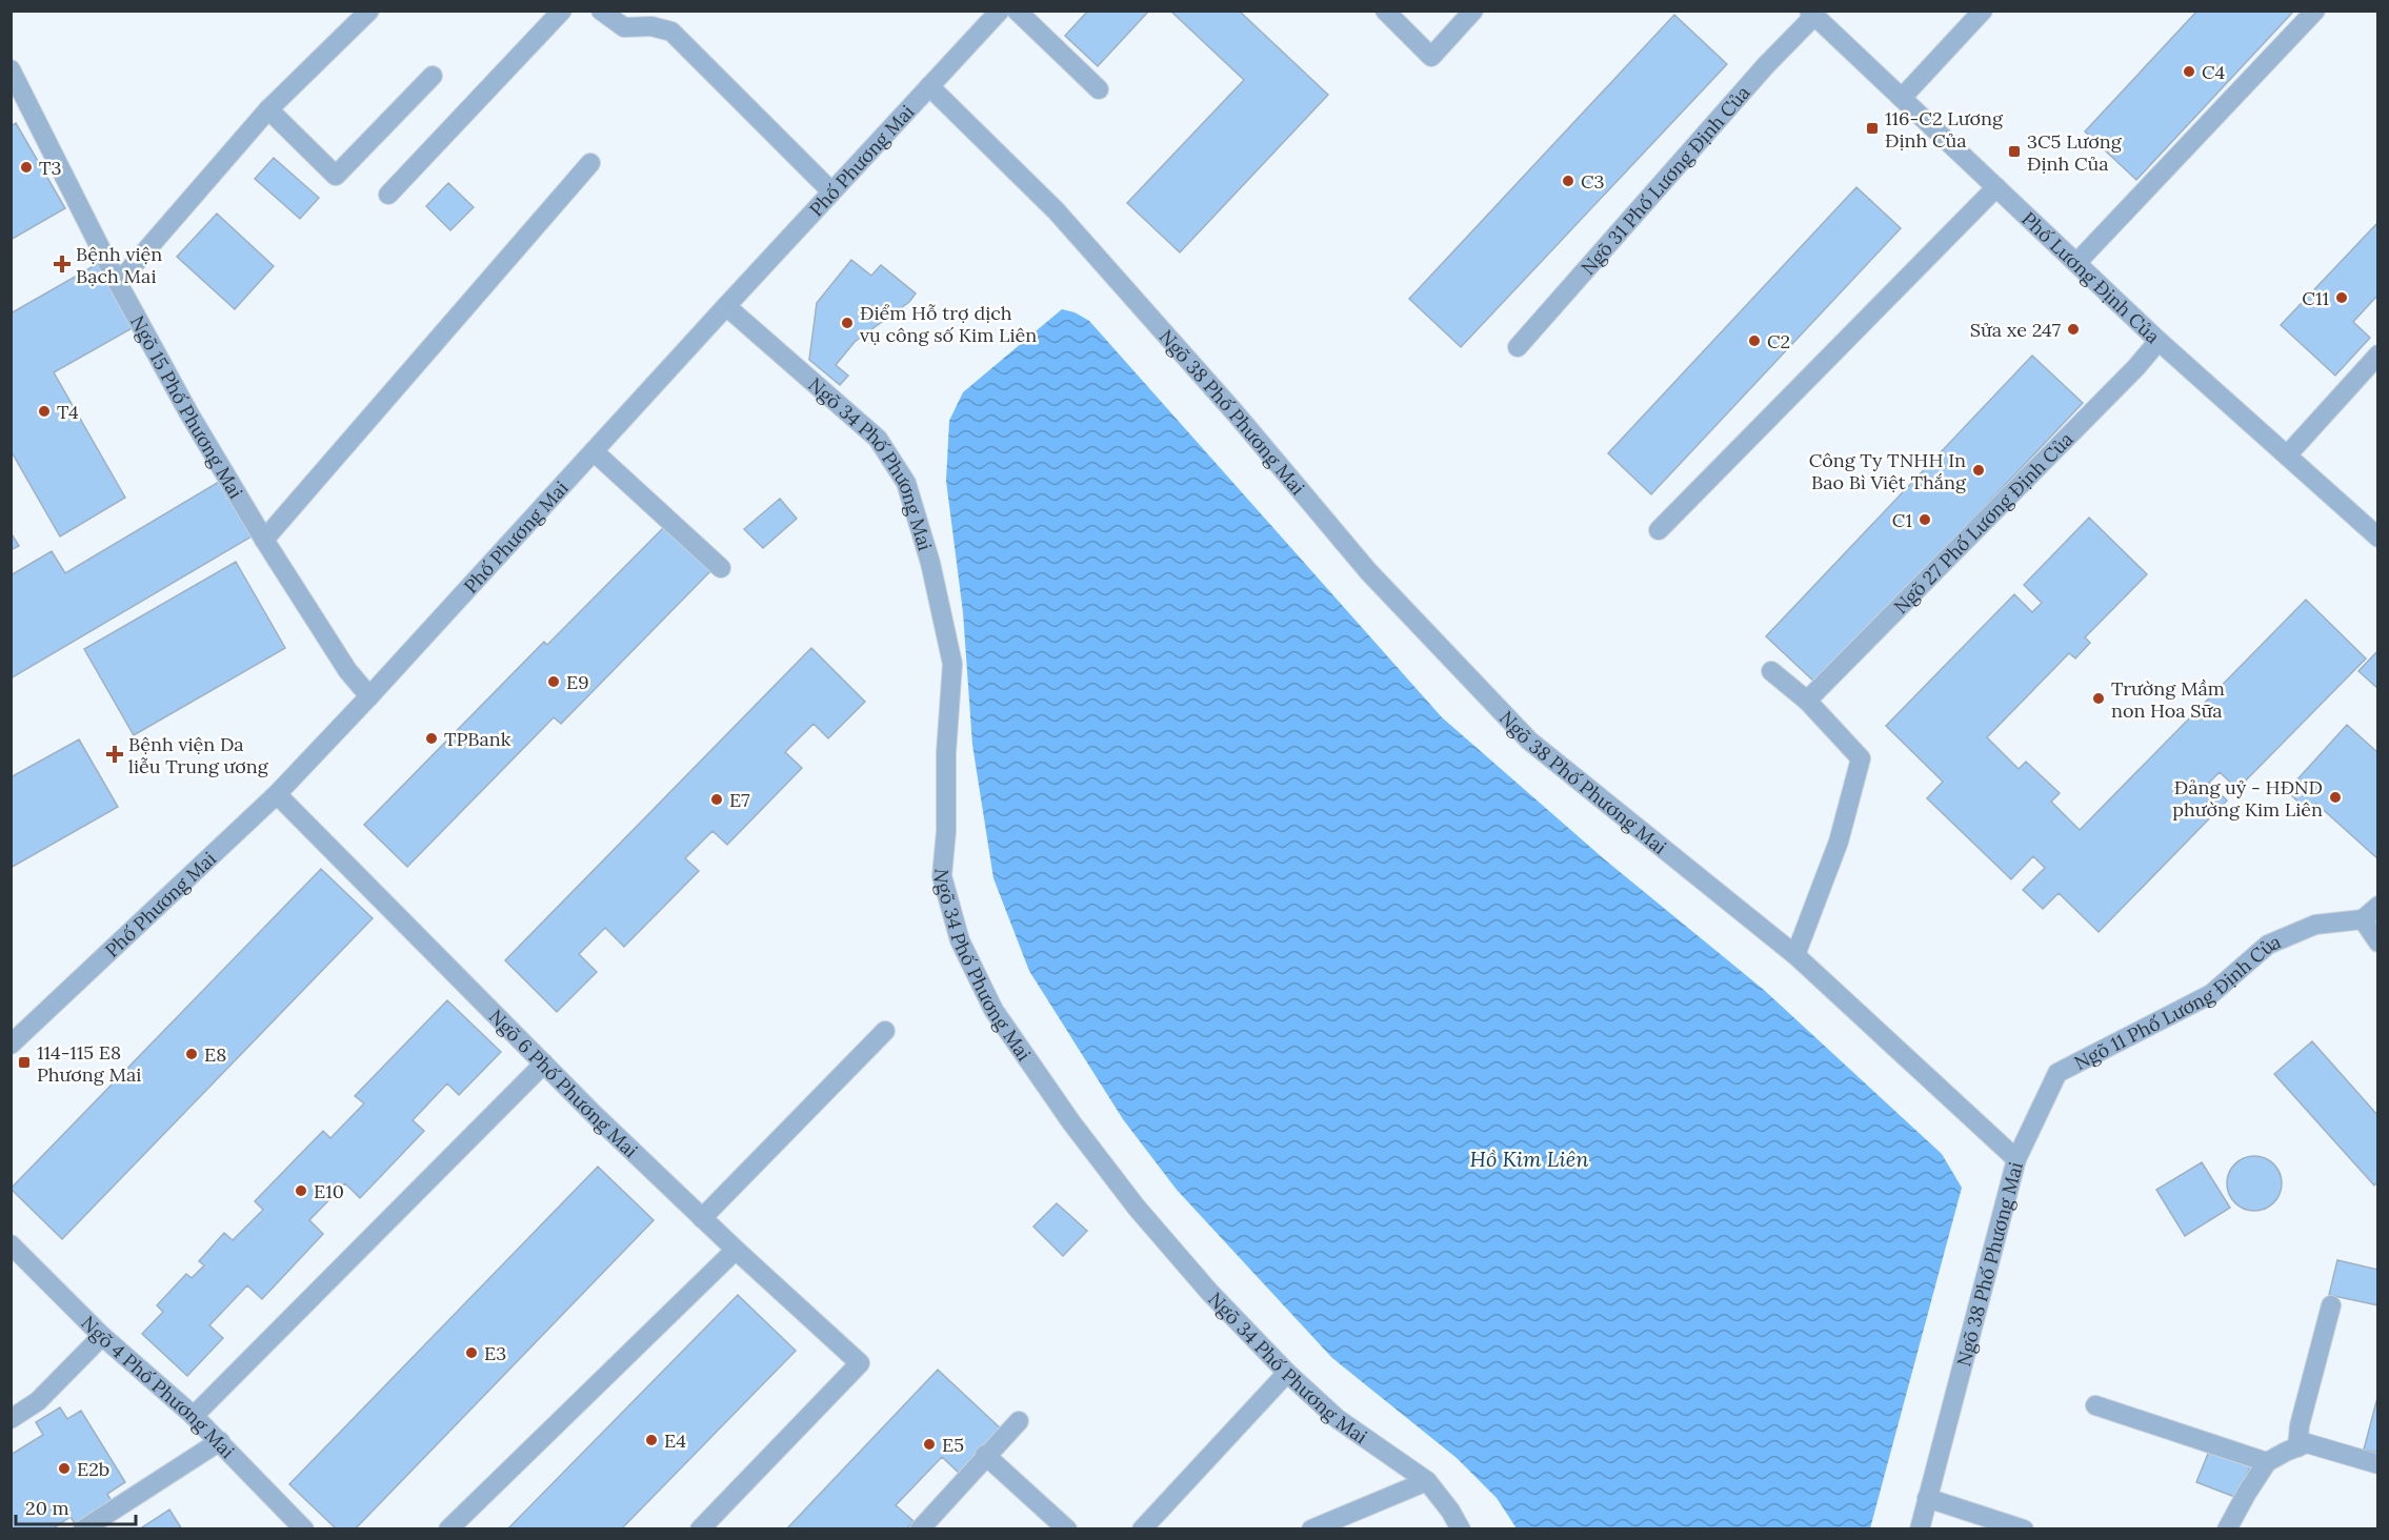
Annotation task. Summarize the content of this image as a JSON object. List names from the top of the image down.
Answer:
{
  "streets": {
    "street": [
      "Phố Phương Mai",
      "Ngõ 31 Phố Lương Định Của",
      "Phố Lương Định Của",
      "Ngõ 15 Phố Phương Mai",
      "Ngõ 38 Phố Phương Mai",
      "Ngõ 34 Phố Phương Mai",
      "Ngõ 27 Phố Lương Định Của",
      "Ngõ 11 Phố Lương Định Của",
      "Ngõ 6 Phố Phương Mai",
      "Ngõ 4 Phố Phương Mai"
    ]
  },
  "crossings": [
    ["Phố Phương Mai", "Ngõ 15 Phố Phương Mai"],
    ["Phố Phương Mai", "Ngõ 38 Phố Phương Mai"],
    ["Phố Phương Mai", "Ngõ 34 Phố Phương Mai"],
    ["Phố Phương Mai", "Ngõ 6 Phố Phương Mai"],
    ["Ngõ 31 Phố Lương Định Của", "Phố Lương Định Của"],
    ["Phố Lương Định Của", "Ngõ 27 Phố Lương Định Của"],
    ["Ngõ 38 Phố Phương Mai", "Ngõ 11 Phố Lương Định Của"]
  ],
  "water": ["Hồ Kim Liên"],
  "places": {
    "other": [
      "C4",
      "T3",
      "C3",
      "C11",
      "Điểm Hỗ trợ dịch vụ công số Kim Liên",
      "Sửa xe 247",
      "C2",
      "T4",
      "Công Ty TNHH In Bao Bì Việt Thắng",
      "C1",
      "E9",
      "Trường Mầm non Hoa Sữa",
      "TPBank",
      "Đảng uỷ - HĐND phường Kim Liên",
      "E7",
      "E8",
      "E10",
      "E3",
      "E4",
      "E5",
      "E2b"
    ],
    "transit": ["116-C2 Lương Định Của", "3C5 Lương Định Của", "114-115 E8 Phương Mai"],
    "health": ["Bệnh viện Bạch Mai", "Bệnh viện Da liễu Trung ương"]
  },
  "scale_bar": "20 m"
}
